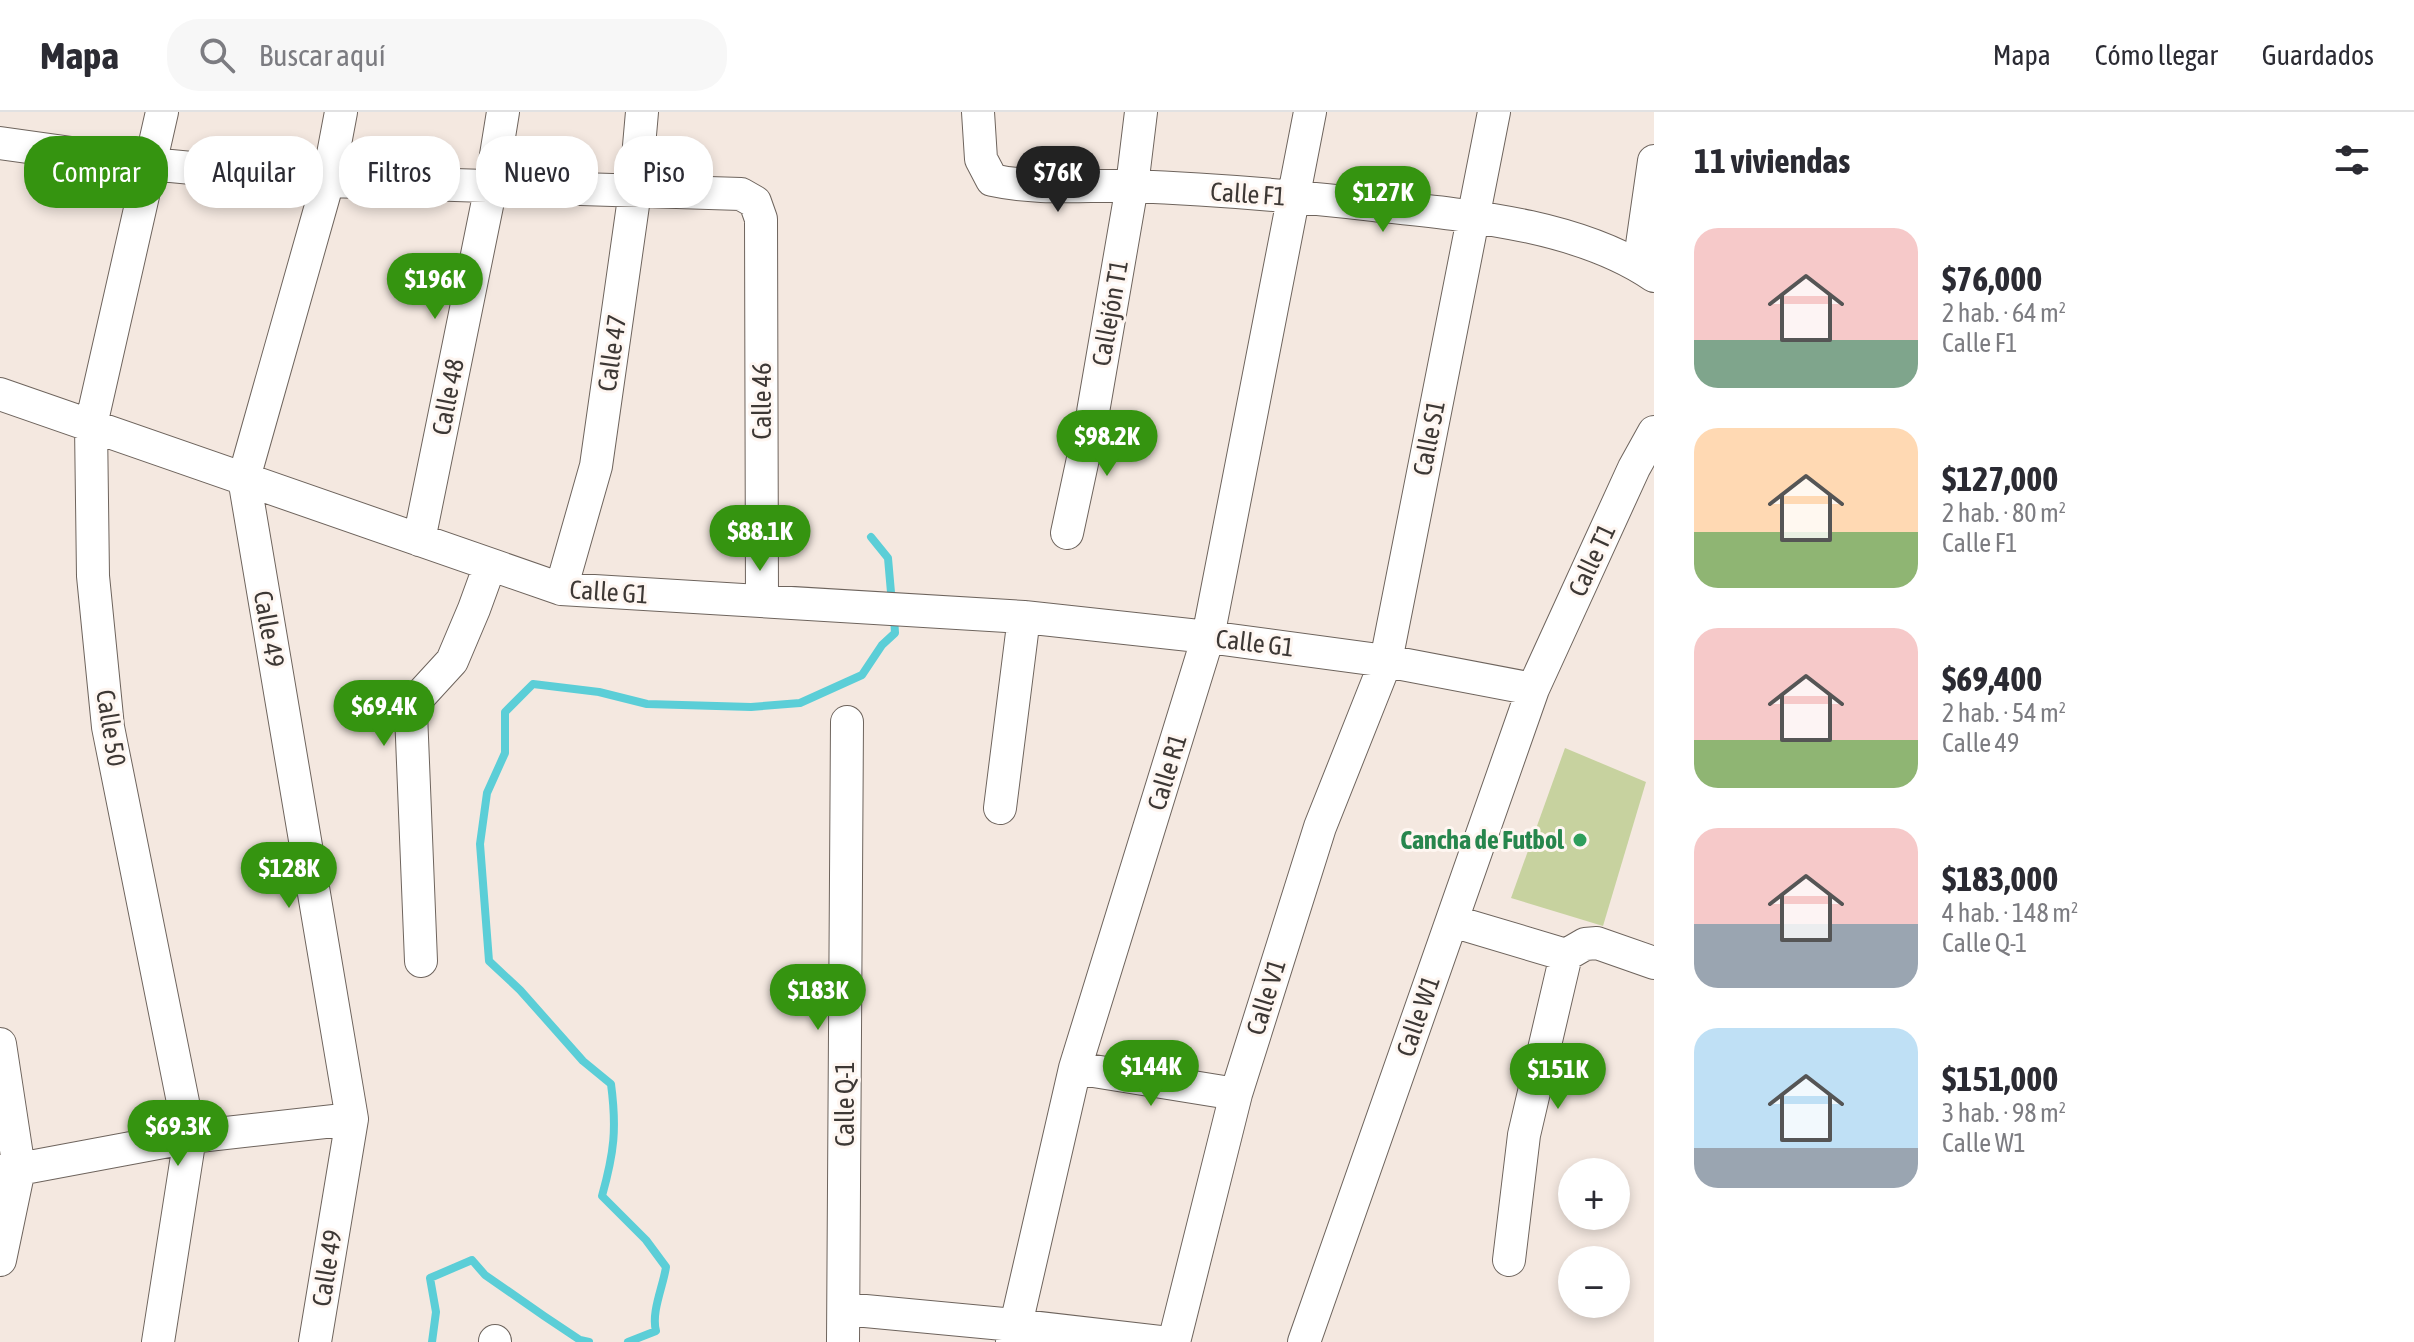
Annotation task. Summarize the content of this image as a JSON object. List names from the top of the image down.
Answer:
{
  "streets": {
    "street": [
      "Calle F1",
      "Callejón T1",
      "Calle 47",
      "Calle 48",
      "Calle 46",
      "Calle S1",
      "Calle T1",
      "Calle G1",
      "Calle 49",
      "Calle 50",
      "Calle R1",
      "Calle V1",
      "Calle W1",
      "Calle Q-1"
    ]
  },
  "crossings": [
    ["Calle F1", "Callejón T1"],
    ["Calle F1", "Calle S1"],
    ["Calle F1", "Calle R1"],
    ["Calle 47", "Calle G1"],
    ["Calle 48", "Calle G1"],
    ["Calle 46", "Calle G1"],
    ["Calle S1", "Calle G1"],
    ["Calle S1", "Calle V1"],
    ["Calle T1", "Calle G1"],
    ["Calle T1", "Calle W1"],
    ["Calle G1", "Calle 49"],
    ["Calle G1", "Calle 50"],
    ["Calle G1", "Calle R1"],
    ["Calle G1", "Calle V1"],
    ["Calle G1", "Calle W1"]
  ],
  "places": ["Cancha de Futbol"],
  "page": {
    "header": "Mapa",
    "search": "Buscar aquí",
    "nav": ["Mapa", "Cómo llegar", "Guardados"],
    "heading": "11 viviendas",
    "chip": [
      "Comprar",
      "Alquilar",
      "Filtros",
      "Nuevo",
      "Piso"
    ],
    "price": [
      "$76K",
      "$127K",
      "$196K",
      "$98.2K",
      "$88.1K",
      "$69.4K",
      "$128K",
      "$183K",
      "$144K",
      "$151K",
      "$69.3K"
    ],
    "list": [
      {
        "name": "$76,000",
        "note": "2 hab. · 64 m² · Calle F1"
      },
      {
        "name": "$127,000",
        "note": "2 hab. · 80 m² · Calle F1"
      },
      {
        "name": "$69,400",
        "note": "2 hab. · 54 m² · Calle 49"
      },
      {
        "name": "$183,000",
        "note": "4 hab. · 148 m² · Calle Q-1"
      },
      {
        "name": "$151,000",
        "note": "3 hab. · 98 m² · Calle W1"
      }
    ],
    "map_buttons": ["+", "−"]
  }
}
